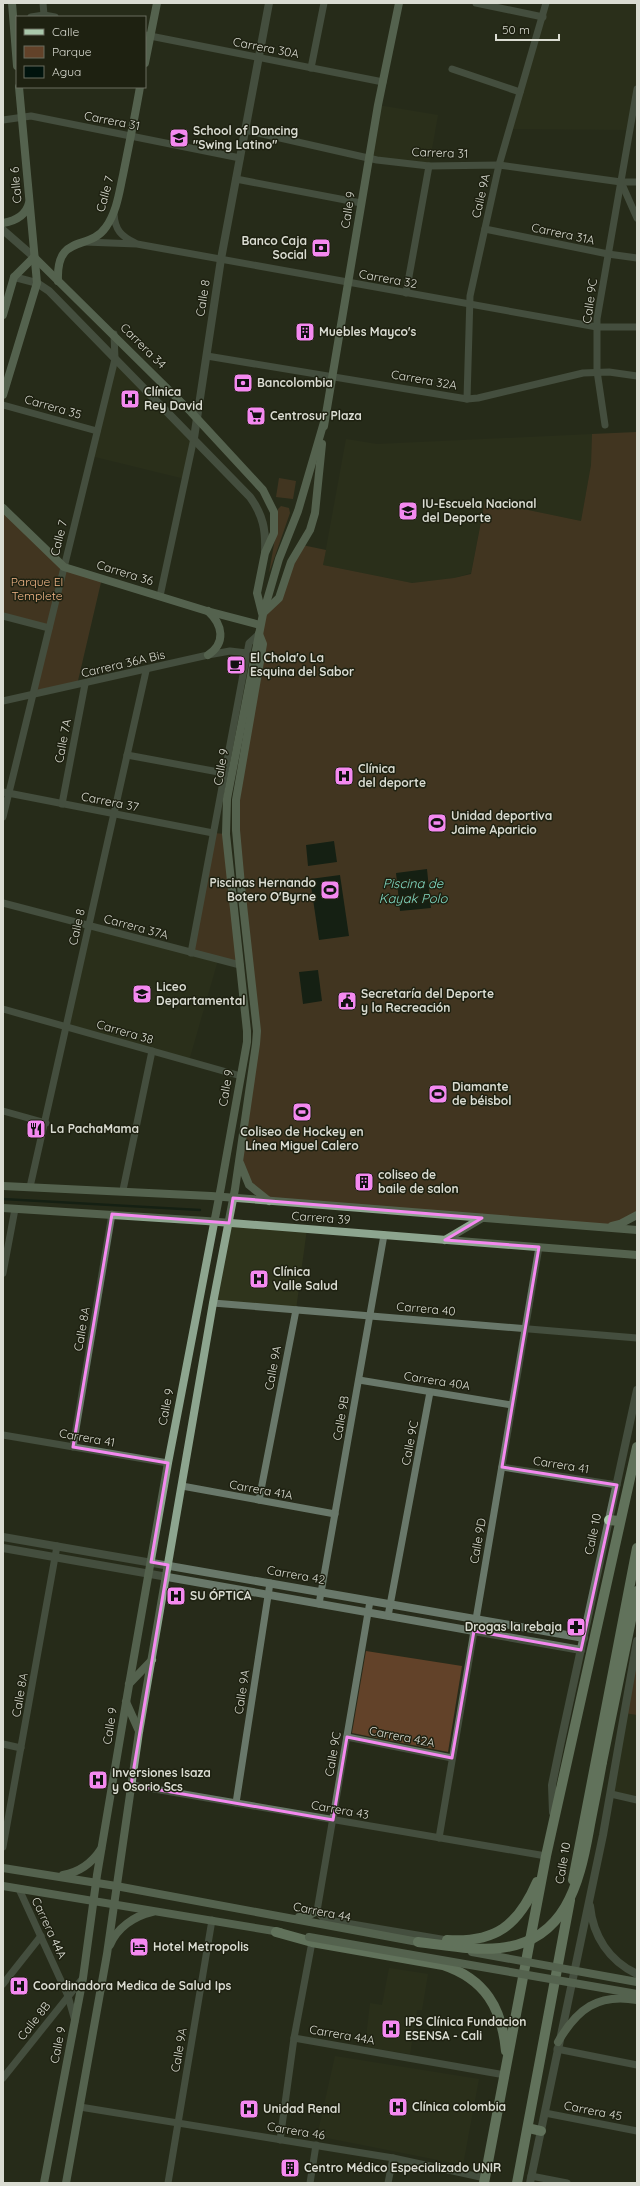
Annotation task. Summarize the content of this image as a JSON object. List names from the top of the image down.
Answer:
{
  "streets": {
    "main road": [
      "Calle 6",
      "Calle 7",
      "Calle 9",
      "Carrera 34",
      "Carrera 36",
      "Carrera 39",
      "Calle 10",
      "Carrera 44"
    ],
    "street": [
      "Carrera 30A",
      "Carrera 31",
      "Calle 9A",
      "Carrera 31A",
      "Carrera 32",
      "Calle 8",
      "Calle 9C",
      "Carrera 32A",
      "Carrera 35",
      "Carrera 36A Bis",
      "Calle 7A",
      "Carrera 37",
      "Carrera 37A",
      "Carrera 38",
      "Carrera 40",
      "Calle 8A",
      "Carrera 40A",
      "Calle 9B",
      "Carrera 41",
      "Carrera 41A",
      "Calle 9D",
      "Carrera 42",
      "Carrera 42A",
      "Carrera 43",
      "Carrera 44A",
      "Calle 8B",
      "Carrera 45",
      "Carrera 46"
    ]
  },
  "crossings": [
    ["Carrera 30A", "Calle 9"],
    ["Carrera 30A", "Calle 8"],
    ["Carrera 31", "Calle 6"],
    ["Carrera 31", "Calle 7"],
    ["Carrera 31", "Calle 9A"],
    ["Carrera 31", "Calle 9"],
    ["Carrera 31", "Calle 8"],
    ["Carrera 31", "Calle 9C"],
    ["Calle 6", "Carrera 34"],
    ["Calle 7", "Carrera 32"],
    ["Calle 7", "Carrera 34"],
    ["Calle 7", "Carrera 35"],
    ["Calle 7", "Carrera 36"],
    ["Calle 7", "Carrera 36A Bis"],
    ["Calle 7", "Carrera 37"],
    ["Calle 9A", "Carrera 31A"],
    ["Calle 9A", "Carrera 32"],
    ["Calle 9A", "Carrera 32A"],
    ["Calle 9A", "Carrera 40"],
    ["Calle 9A", "Carrera 41A"],
    ["Calle 9A", "Carrera 42"],
    ["Calle 9A", "Carrera 43"],
    ["Calle 9A", "Carrera 46"],
    ["Calle 9", "Carrera 32"],
    ["Calle 9", "Carrera 34"],
    ["Calle 9", "Carrera 32A"],
    ["Calle 9", "Carrera 36"],
    ["Calle 9", "Carrera 36A Bis"],
    ["Calle 9", "Carrera 37"],
    ["Calle 9", "Carrera 37A"],
    ["Calle 9", "Carrera 38"],
    ["Calle 9", "Carrera 39"],
    ["Calle 9", "Carrera 40"],
    ["Calle 9", "Carrera 41"],
    ["Calle 9", "Carrera 41A"],
    ["Calle 9", "Carrera 42"],
    ["Calle 9", "Carrera 43"],
    ["Calle 9", "Carrera 44"],
    ["Calle 9", "Carrera 44A"],
    ["Calle 9", "Calle 8B"],
    ["Calle 9", "Carrera 46"],
    ["Carrera 31A", "Calle 9C"],
    ["Carrera 32", "Calle 8"],
    ["Carrera 32", "Calle 9C"],
    ["Calle 8", "Carrera 34"],
    ["Calle 8", "Carrera 32A"],
    ["Calle 8", "Carrera 36"],
    ["Calle 8", "Carrera 36A Bis"],
    ["Calle 8", "Carrera 37"],
    ["Calle 8", "Carrera 37A"],
    ["Calle 8", "Carrera 38"],
    ["Calle 8", "Carrera 39"],
    ["Calle 9C", "Carrera 32A"],
    ["Calle 9C", "Carrera 40A"],
    ["Calle 9C", "Carrera 42"],
    ["Calle 9C", "Carrera 42A"],
    ["Calle 9C", "Carrera 43"],
    ["Calle 9C", "Carrera 44"],
    ["Carrera 36A Bis", "Calle 7A"],
    ["Calle 7A", "Carrera 37"],
    ["Carrera 39", "Calle 8A"],
    ["Carrera 39", "Calle 9B"],
    ["Carrera 39", "Calle 9D"],
    ["Carrera 40", "Calle 9B"],
    ["Carrera 40", "Calle 9D"],
    ["Calle 8A", "Carrera 41"],
    ["Calle 8A", "Carrera 42"],
    ["Carrera 40A", "Calle 9B"],
    ["Carrera 40A", "Calle 9D"],
    ["Calle 9B", "Carrera 41A"],
    ["Calle 9B", "Carrera 42"],
    ["Carrera 41", "Calle 10"],
    ["Carrera 41", "Calle 9D"],
    ["Calle 10", "Carrera 42"],
    ["Calle 10", "Carrera 43"],
    ["Calle 10", "Carrera 44A"],
    ["Calle 10", "Carrera 46"],
    ["Calle 9D", "Carrera 42"],
    ["Calle 9D", "Carrera 42A"],
    ["Calle 9D", "Carrera 43"],
    ["Carrera 44A", "Calle 8B"]
  ],
  "water": ["Piscina de Kayak Polo"],
  "parks": ["Parque El Templete"],
  "places": {
    "school or university": ["School of Dancing \"Swing Latino\"", "IU-Escuela Nacional del Deporte", "Liceo Departamental"],
    "bank": ["Banco Caja Social", "Bancolombia"],
    "building": ["Muebles Mayco's", "coliseo de baile de salon", "Centro Médico Especializado UNIR"],
    "hospital": [
      "Clínica Rey David",
      "Clínica del deporte",
      "Clínica Valle Salud",
      "SU ÓPTICA",
      "Inversiones Isaza y Osorio Scs",
      "Coordinadora Medica de Salud Ips",
      "IPS Clínica Fundacion ESENSA - Cali",
      "Clínica colombia",
      "Unidad Renal"
    ],
    "supermarket": ["Centrosur Plaza"],
    "cafe": ["El Chola'o La Esquina del Sabor"],
    "sports": [
      "Unidad deportiva Jaime Aparicio",
      "Piscinas Hernando Botero O'Byrne",
      "Diamante de béisbol",
      "Coliseo de Hockey en Línea Miguel Calero"
    ],
    "public building": ["Secretaría del Deporte y la Recreación"],
    "restaurant": ["La PachaMama"],
    "pharmacy": ["Drogas la rebaja"],
    "hotel": ["Hotel Metropolis"]
  },
  "legend": ["Calle", "Parque", "Agua"],
  "scale_bar": "50 m"
}
